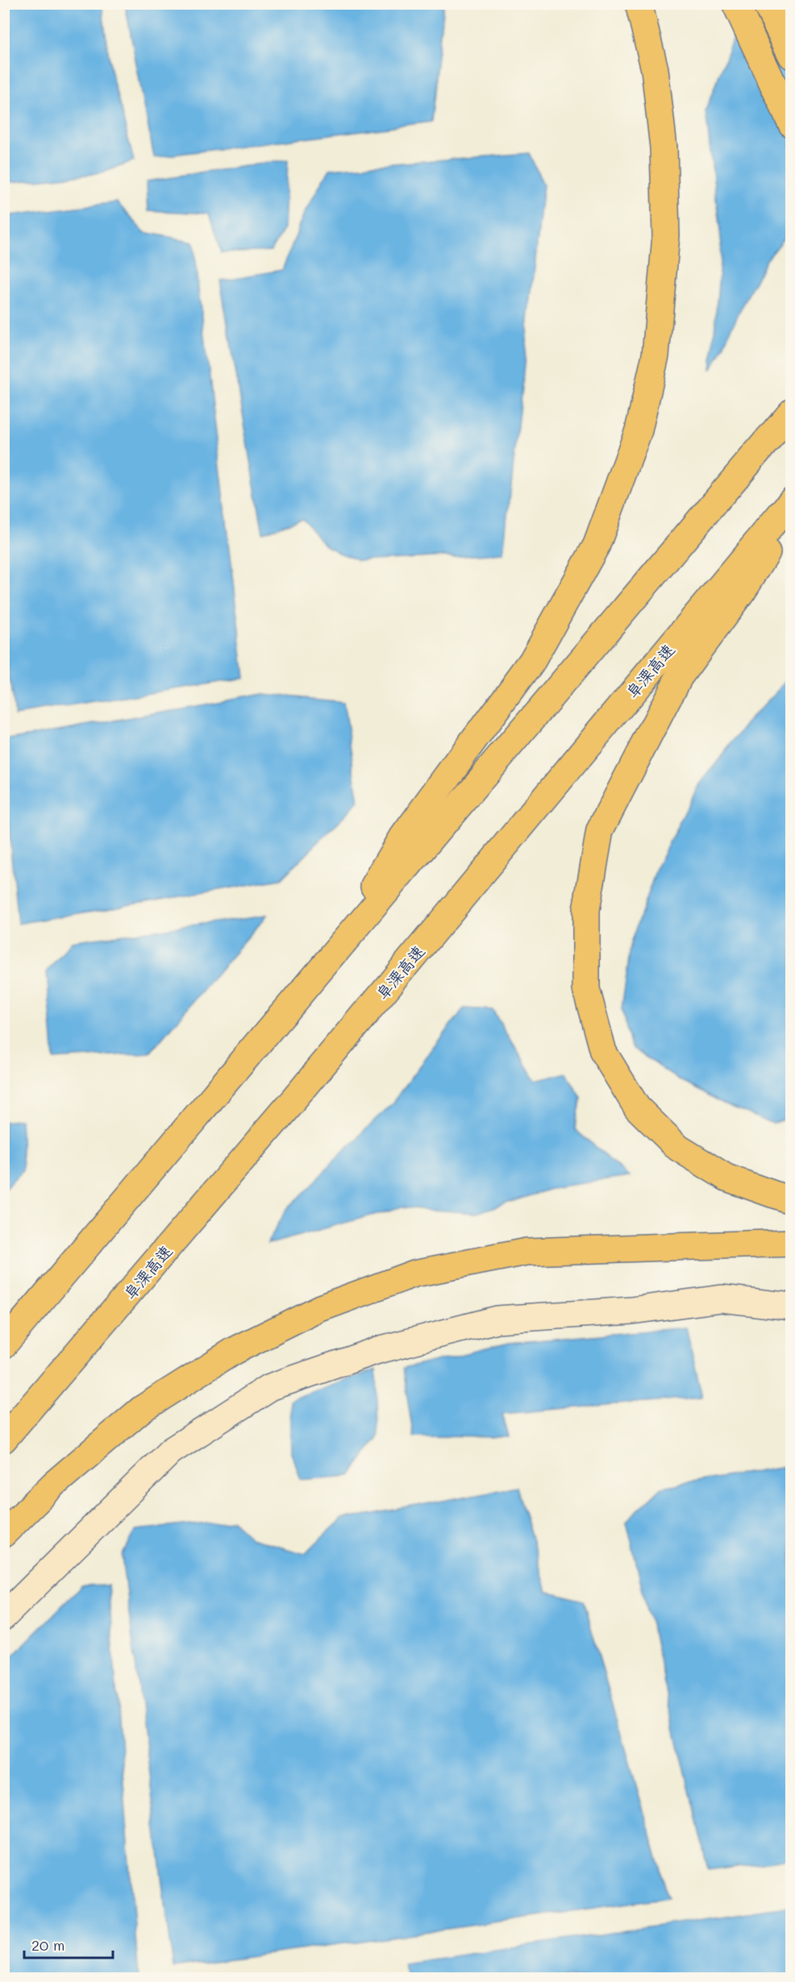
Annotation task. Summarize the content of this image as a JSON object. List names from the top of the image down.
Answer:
{
  "streets": {
    "highway": ["阜溧高速"]
  },
  "scale_bar": "20 m"
}
